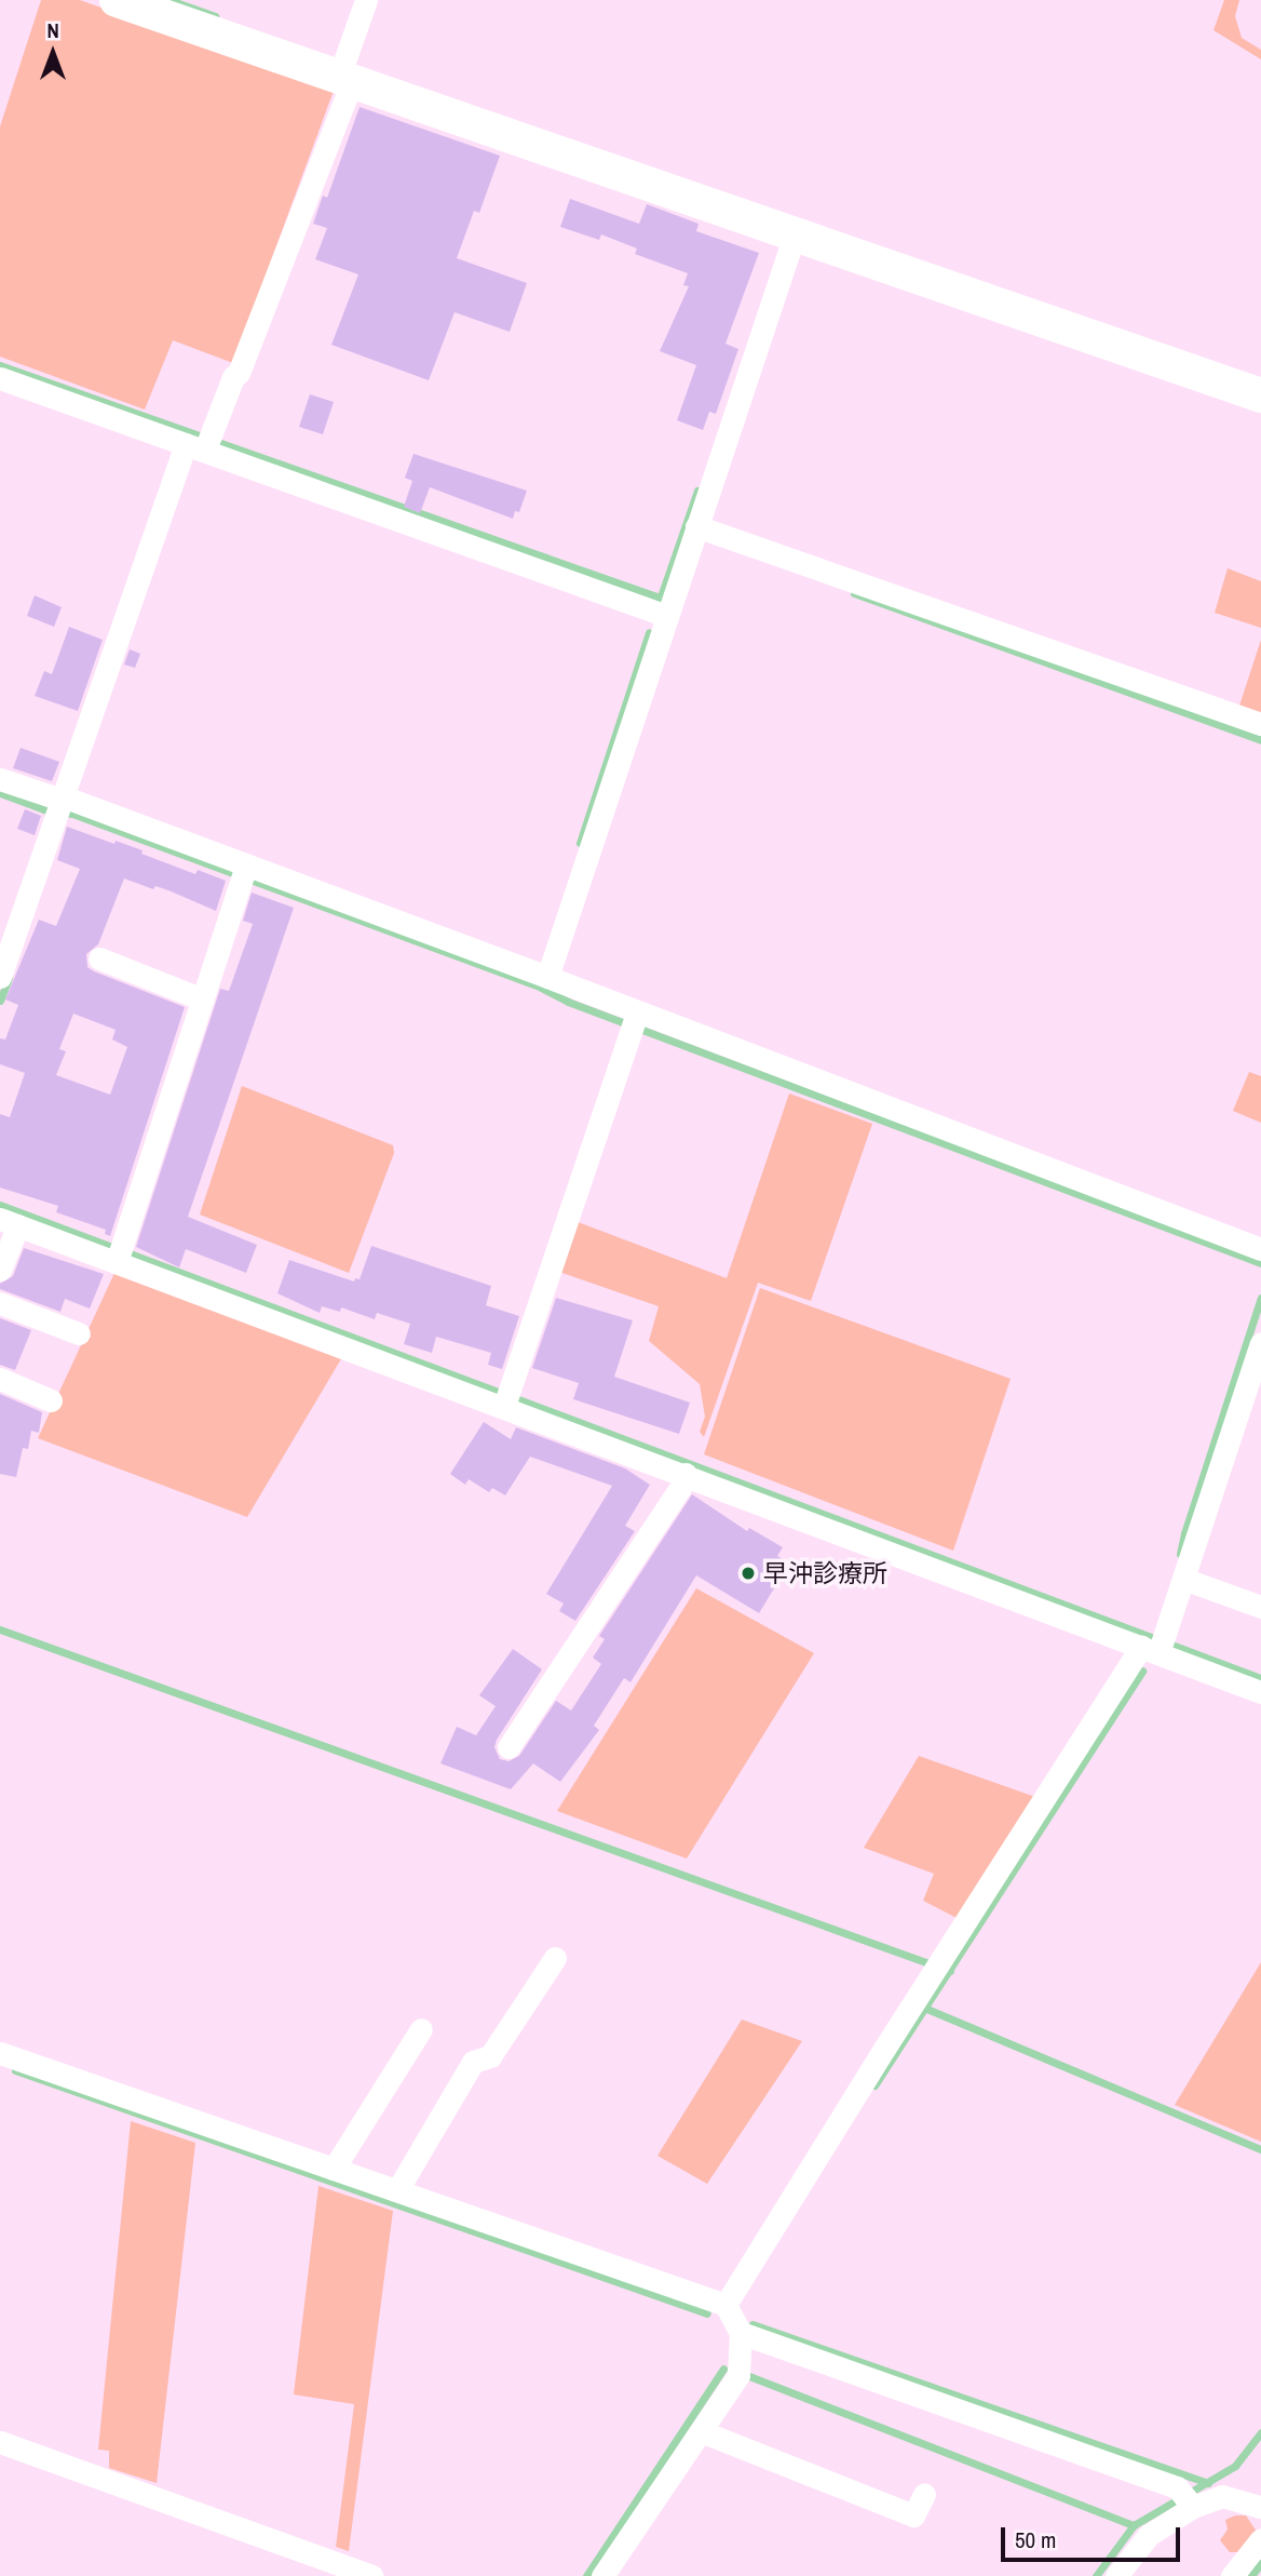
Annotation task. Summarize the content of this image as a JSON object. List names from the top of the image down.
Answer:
{
  "places": ["早沖診療所"],
  "scale_bar": "50 m",
  "north": "top"
}
